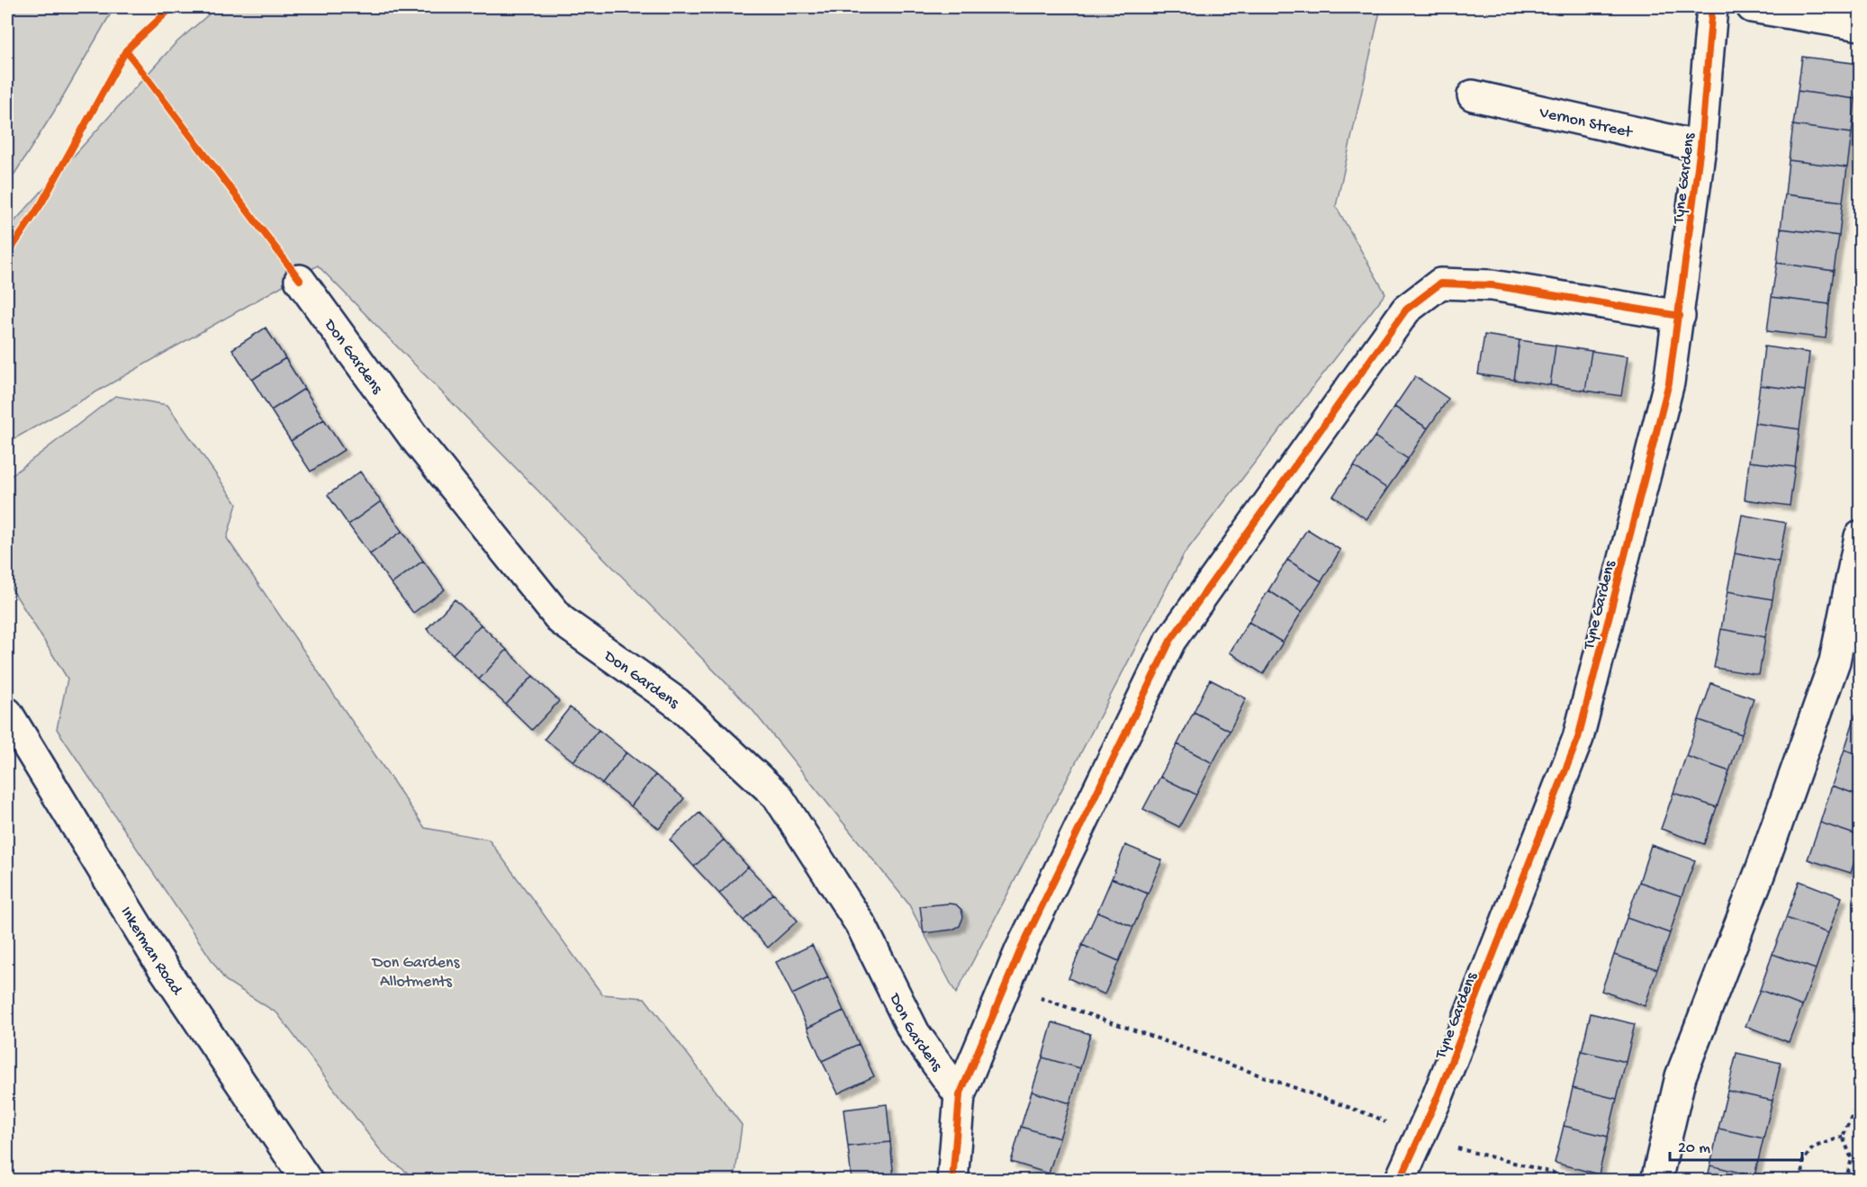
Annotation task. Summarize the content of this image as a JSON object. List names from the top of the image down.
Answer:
{
  "streets": {
    "street": [
      "Vernon Street",
      "Tyne Gardens",
      "Don Gardens",
      "Inkerman Road"
    ]
  },
  "crossings": [
    ["Vernon Street", "Tyne Gardens"]
  ],
  "parks": ["Don Gardens Allotments"],
  "scale_bar": "20 m"
}
